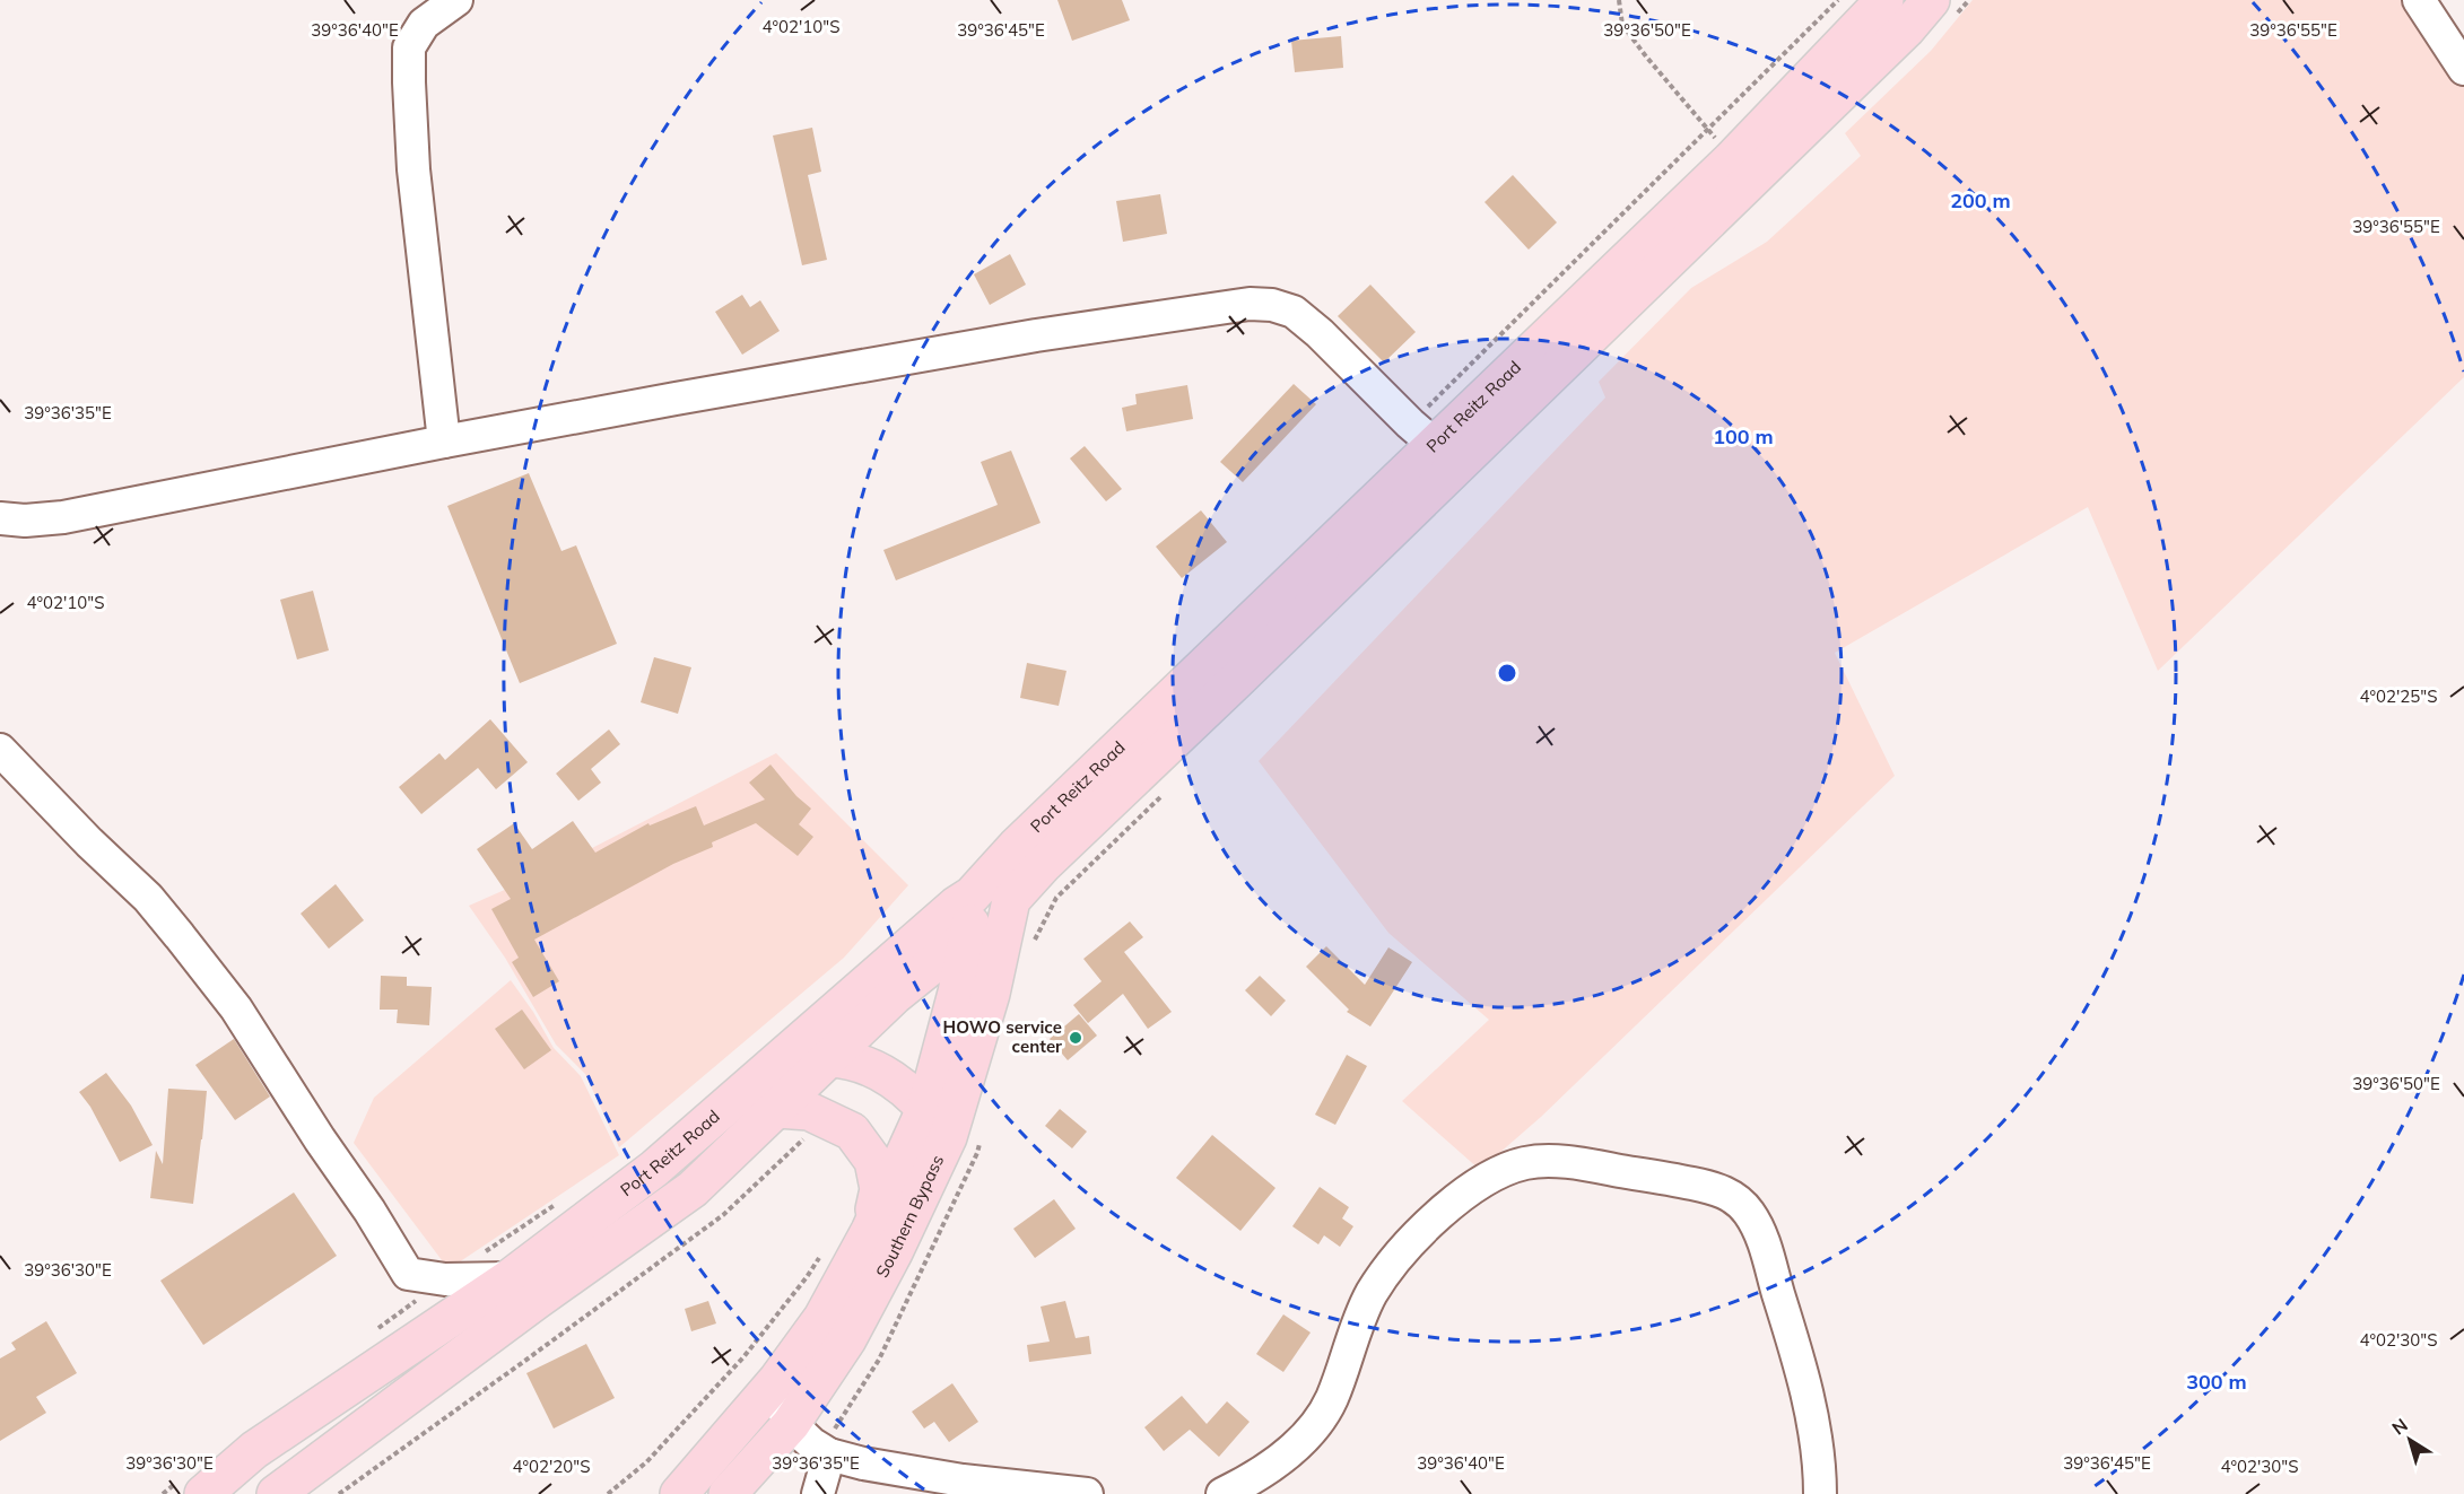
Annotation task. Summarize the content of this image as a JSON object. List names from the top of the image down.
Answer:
{
  "streets": {
    "main road": ["Port Reitz Road", "Southern Bypass"]
  },
  "crossings": [
    ["Port Reitz Road", "Southern Bypass"]
  ],
  "places": ["HOWO service center"],
  "north": "top left",
  "coordinates": [
    "4°02'10\"S",
    "39°36'40\"E",
    "39°36'45\"E",
    "39°36'50\"E",
    "39°36'55\"E",
    "39°36'35\"E",
    "4°02'25\"S",
    "39°36'30\"E",
    "4°02'30\"S",
    "4°02'20\"S"
  ],
  "rings": ["200 m", "100 m", "300 m"]
}
